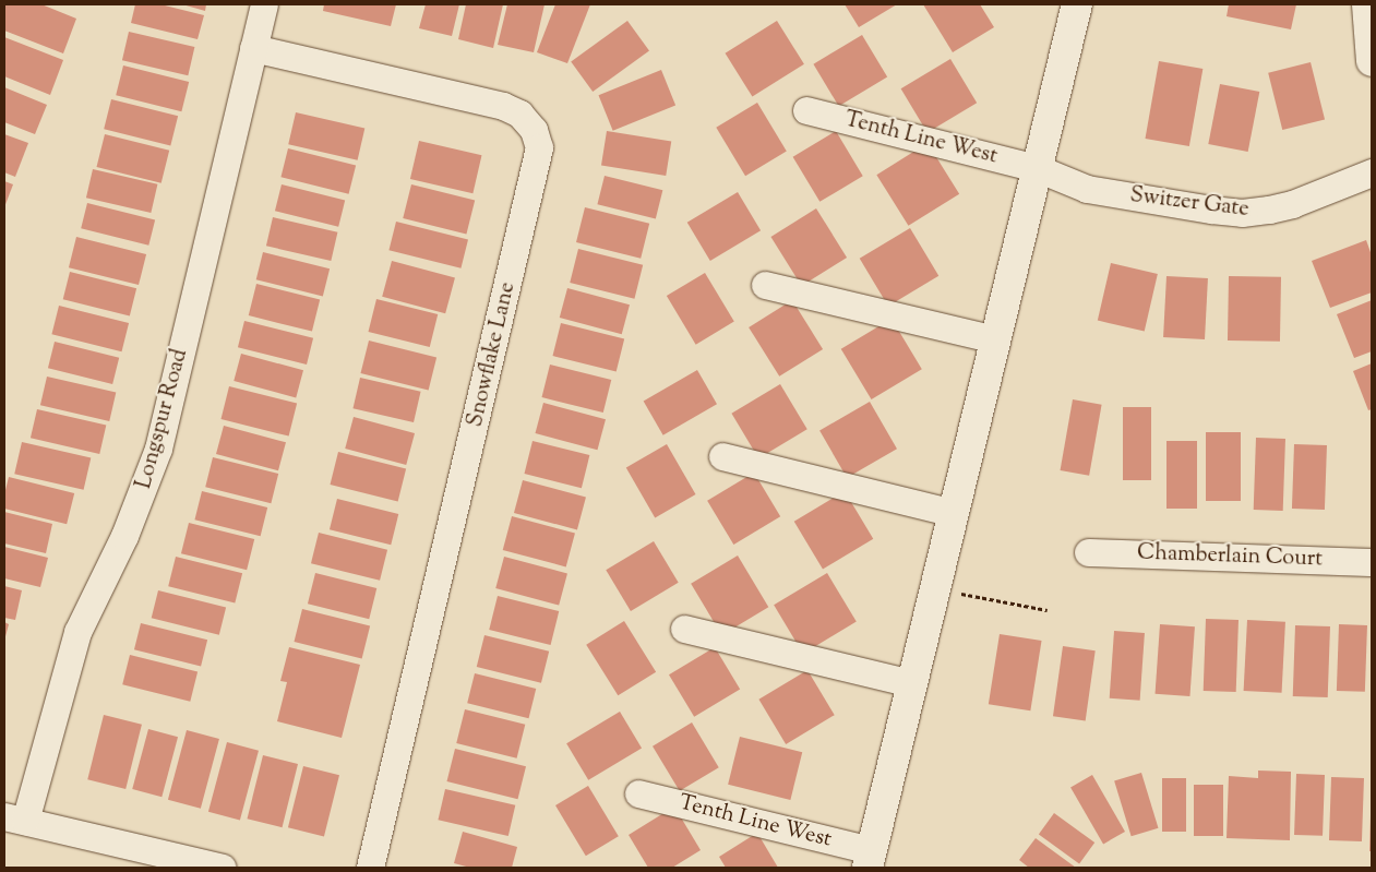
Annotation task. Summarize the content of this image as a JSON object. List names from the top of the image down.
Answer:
{
  "streets": {
    "street": [
      "Tenth Line West",
      "Switzer Gate",
      "Snowflake Lane",
      "Longspur Road",
      "Chamberlain Court"
    ]
  },
  "crossings": [
    ["Tenth Line West", "Switzer Gate"],
    ["Snowflake Lane", "Longspur Road"]
  ]
}
